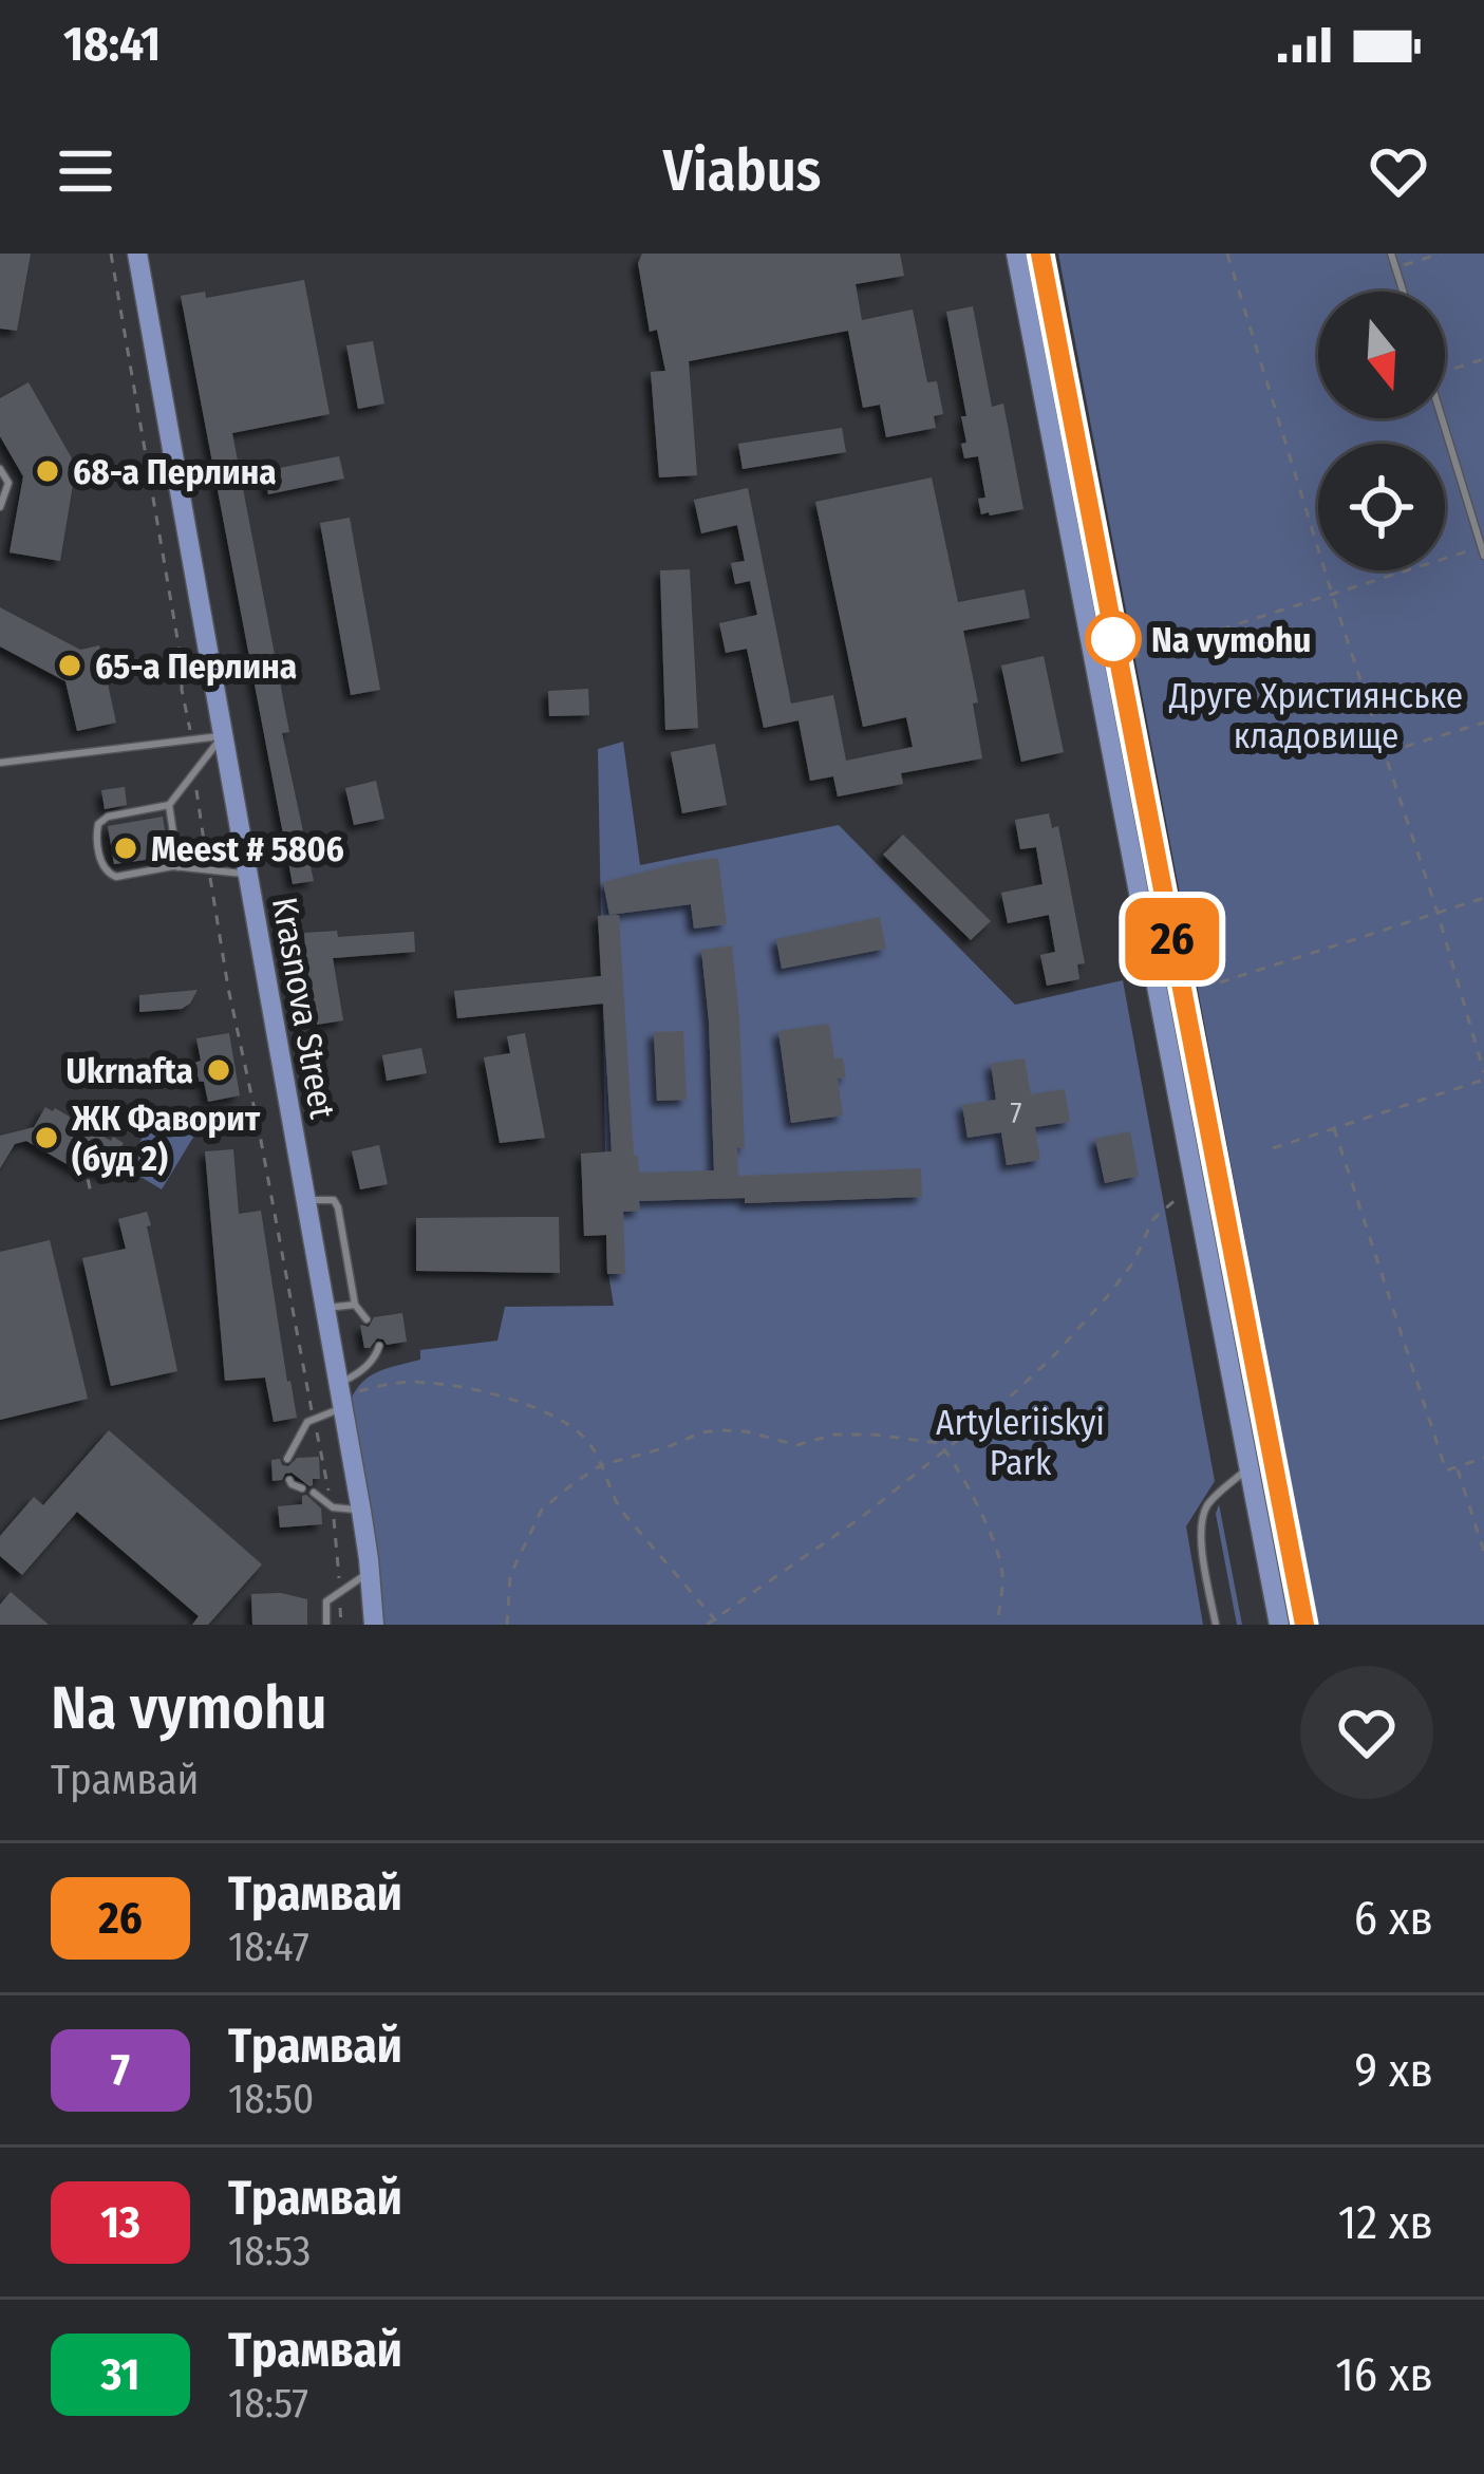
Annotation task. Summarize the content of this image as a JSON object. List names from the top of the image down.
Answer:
{
  "streets": {
    "main road": ["Krasnova Street"]
  },
  "parks": ["Друге Християнське кладовище", "Artyleriiskyi Park"],
  "places": [
    "68-а Перлина",
    "Na vymohu",
    "65-а Перлина",
    "Meest # 5806",
    "Ukrnafta",
    "ЖК Фаворит (буд 2)"
  ],
  "lines": ["tram line 26"],
  "house_numbers": ["7"],
  "north": "bottom",
  "page": {
    "status": "18:41",
    "header": "Viabus",
    "on_map": "26",
    "heading": ["Na vymohu", "Трамвай"],
    "list": [
      {
        "mark": "26",
        "name": "Трамвай",
        "note": "18:47",
        "value": "6 хв"
      },
      {
        "mark": "7",
        "name": "Трамвай",
        "note": "18:50",
        "value": "9 хв"
      },
      {
        "mark": "13",
        "name": "Трамвай",
        "note": "18:53",
        "value": "12 хв"
      },
      {
        "mark": "31",
        "name": "Трамвай",
        "note": "18:57",
        "value": "16 хв"
      }
    ]
  }
}
